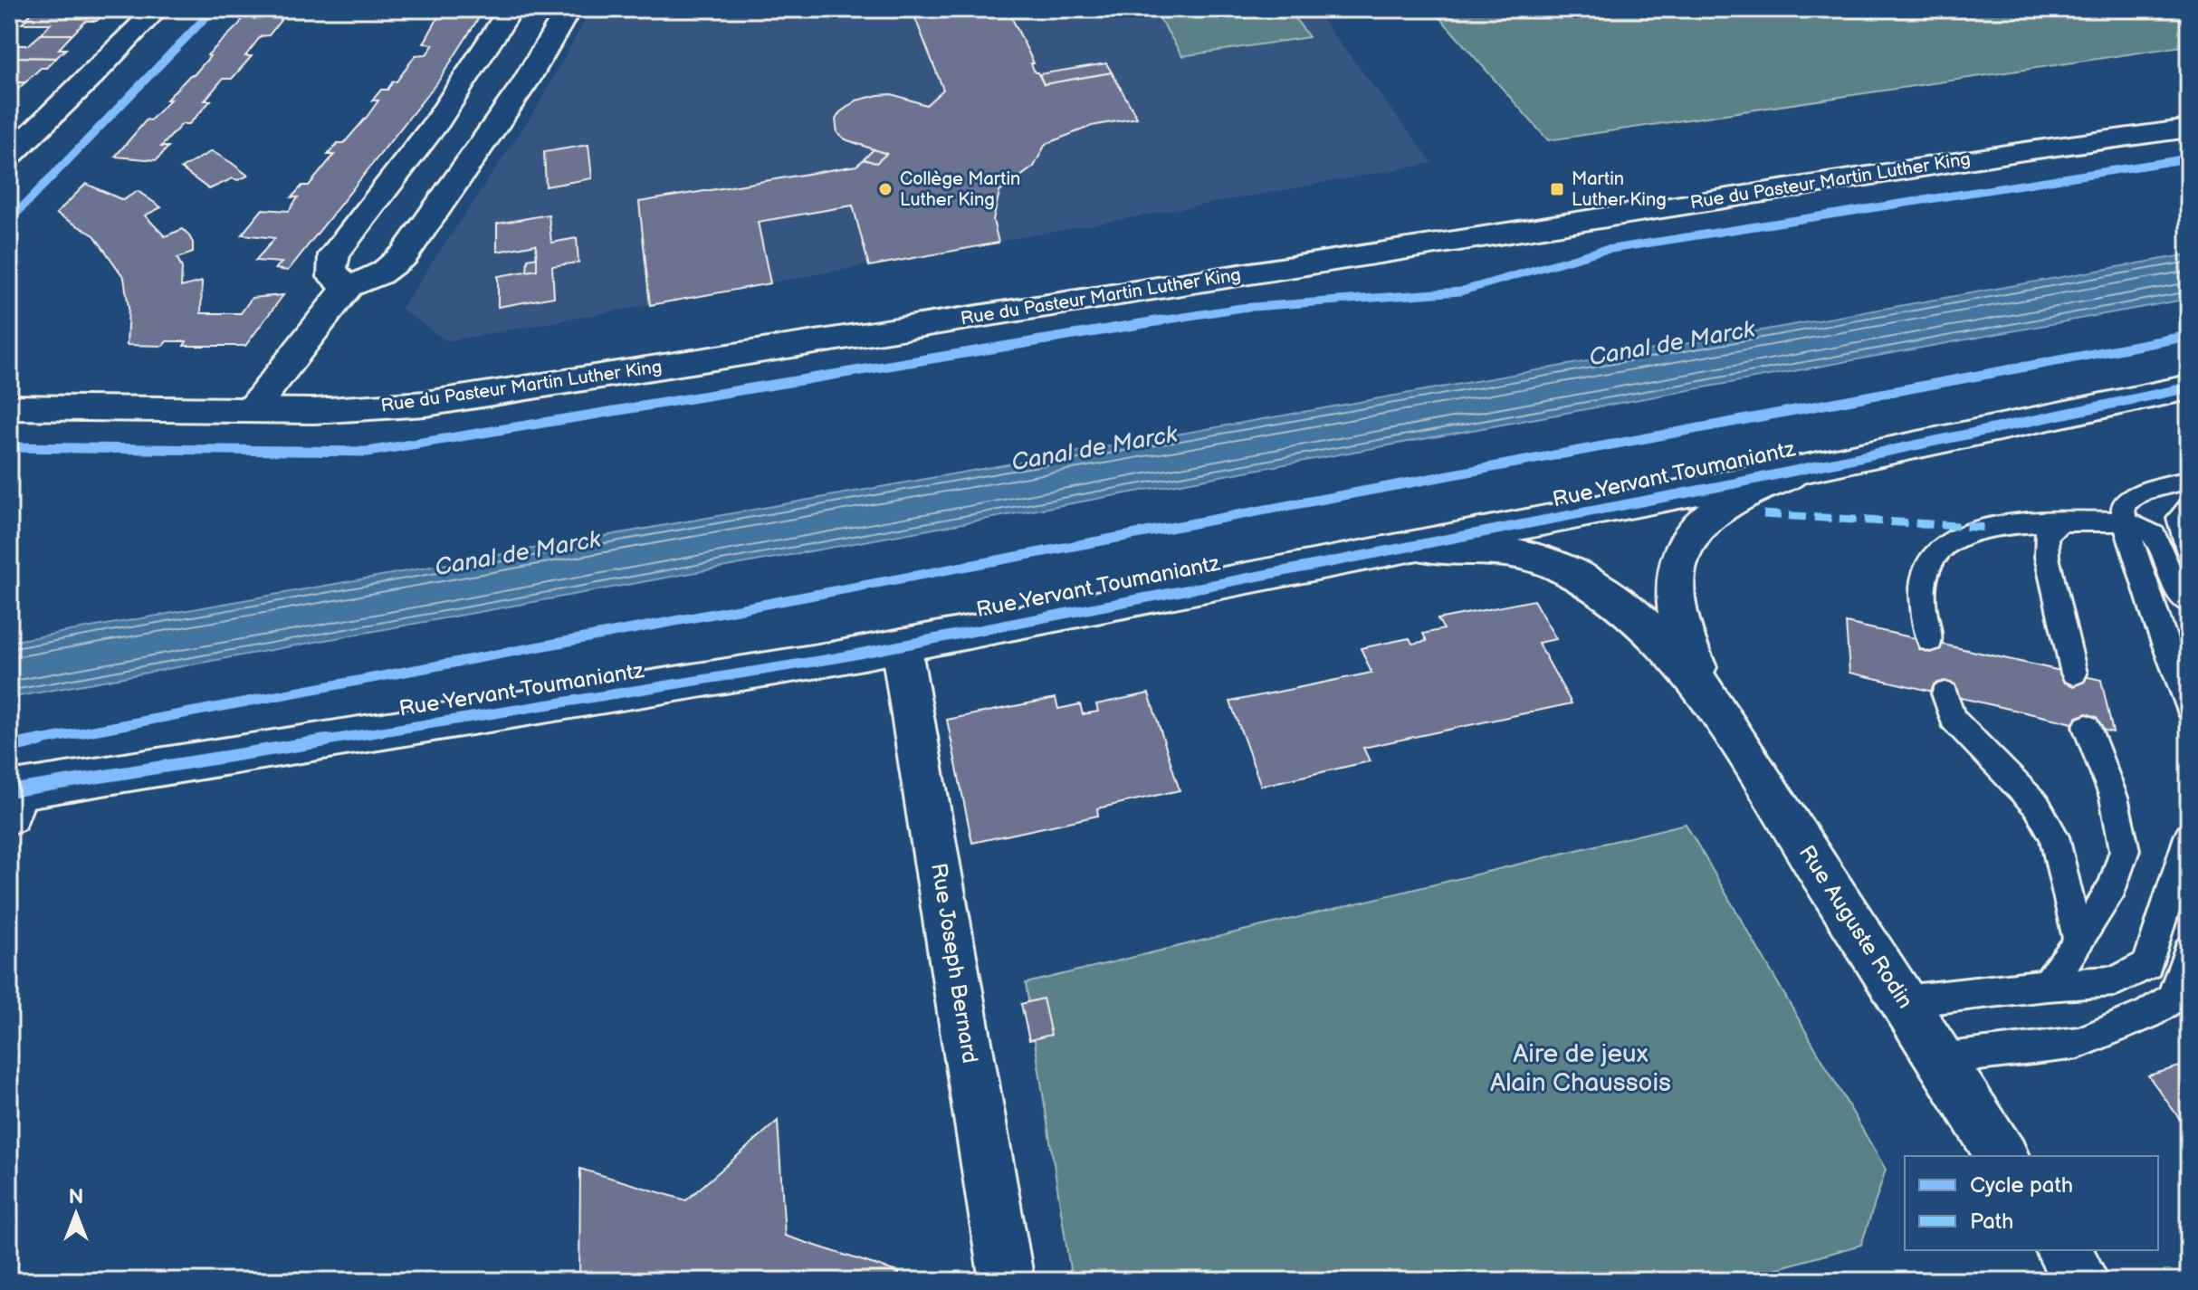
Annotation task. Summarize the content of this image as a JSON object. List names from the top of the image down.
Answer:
{
  "streets": {
    "street": [
      "Rue du Pasteur Martin Luther King",
      "Rue Yervant Toumaniantz",
      "Rue Auguste Rodin",
      "Rue Joseph Bernard"
    ]
  },
  "crossings": [
    ["Rue Yervant Toumaniantz", "Rue Auguste Rodin"],
    ["Rue Yervant Toumaniantz", "Rue Joseph Bernard"]
  ],
  "water": ["Canal de Marck"],
  "parks": ["Aire de jeux Alain Chaussois"],
  "places": {
    "other": ["Collège Martin Luther King"],
    "transit": ["Martin Luther King"]
  },
  "legend": ["Cycle path", "Path"],
  "north": "top"
}
